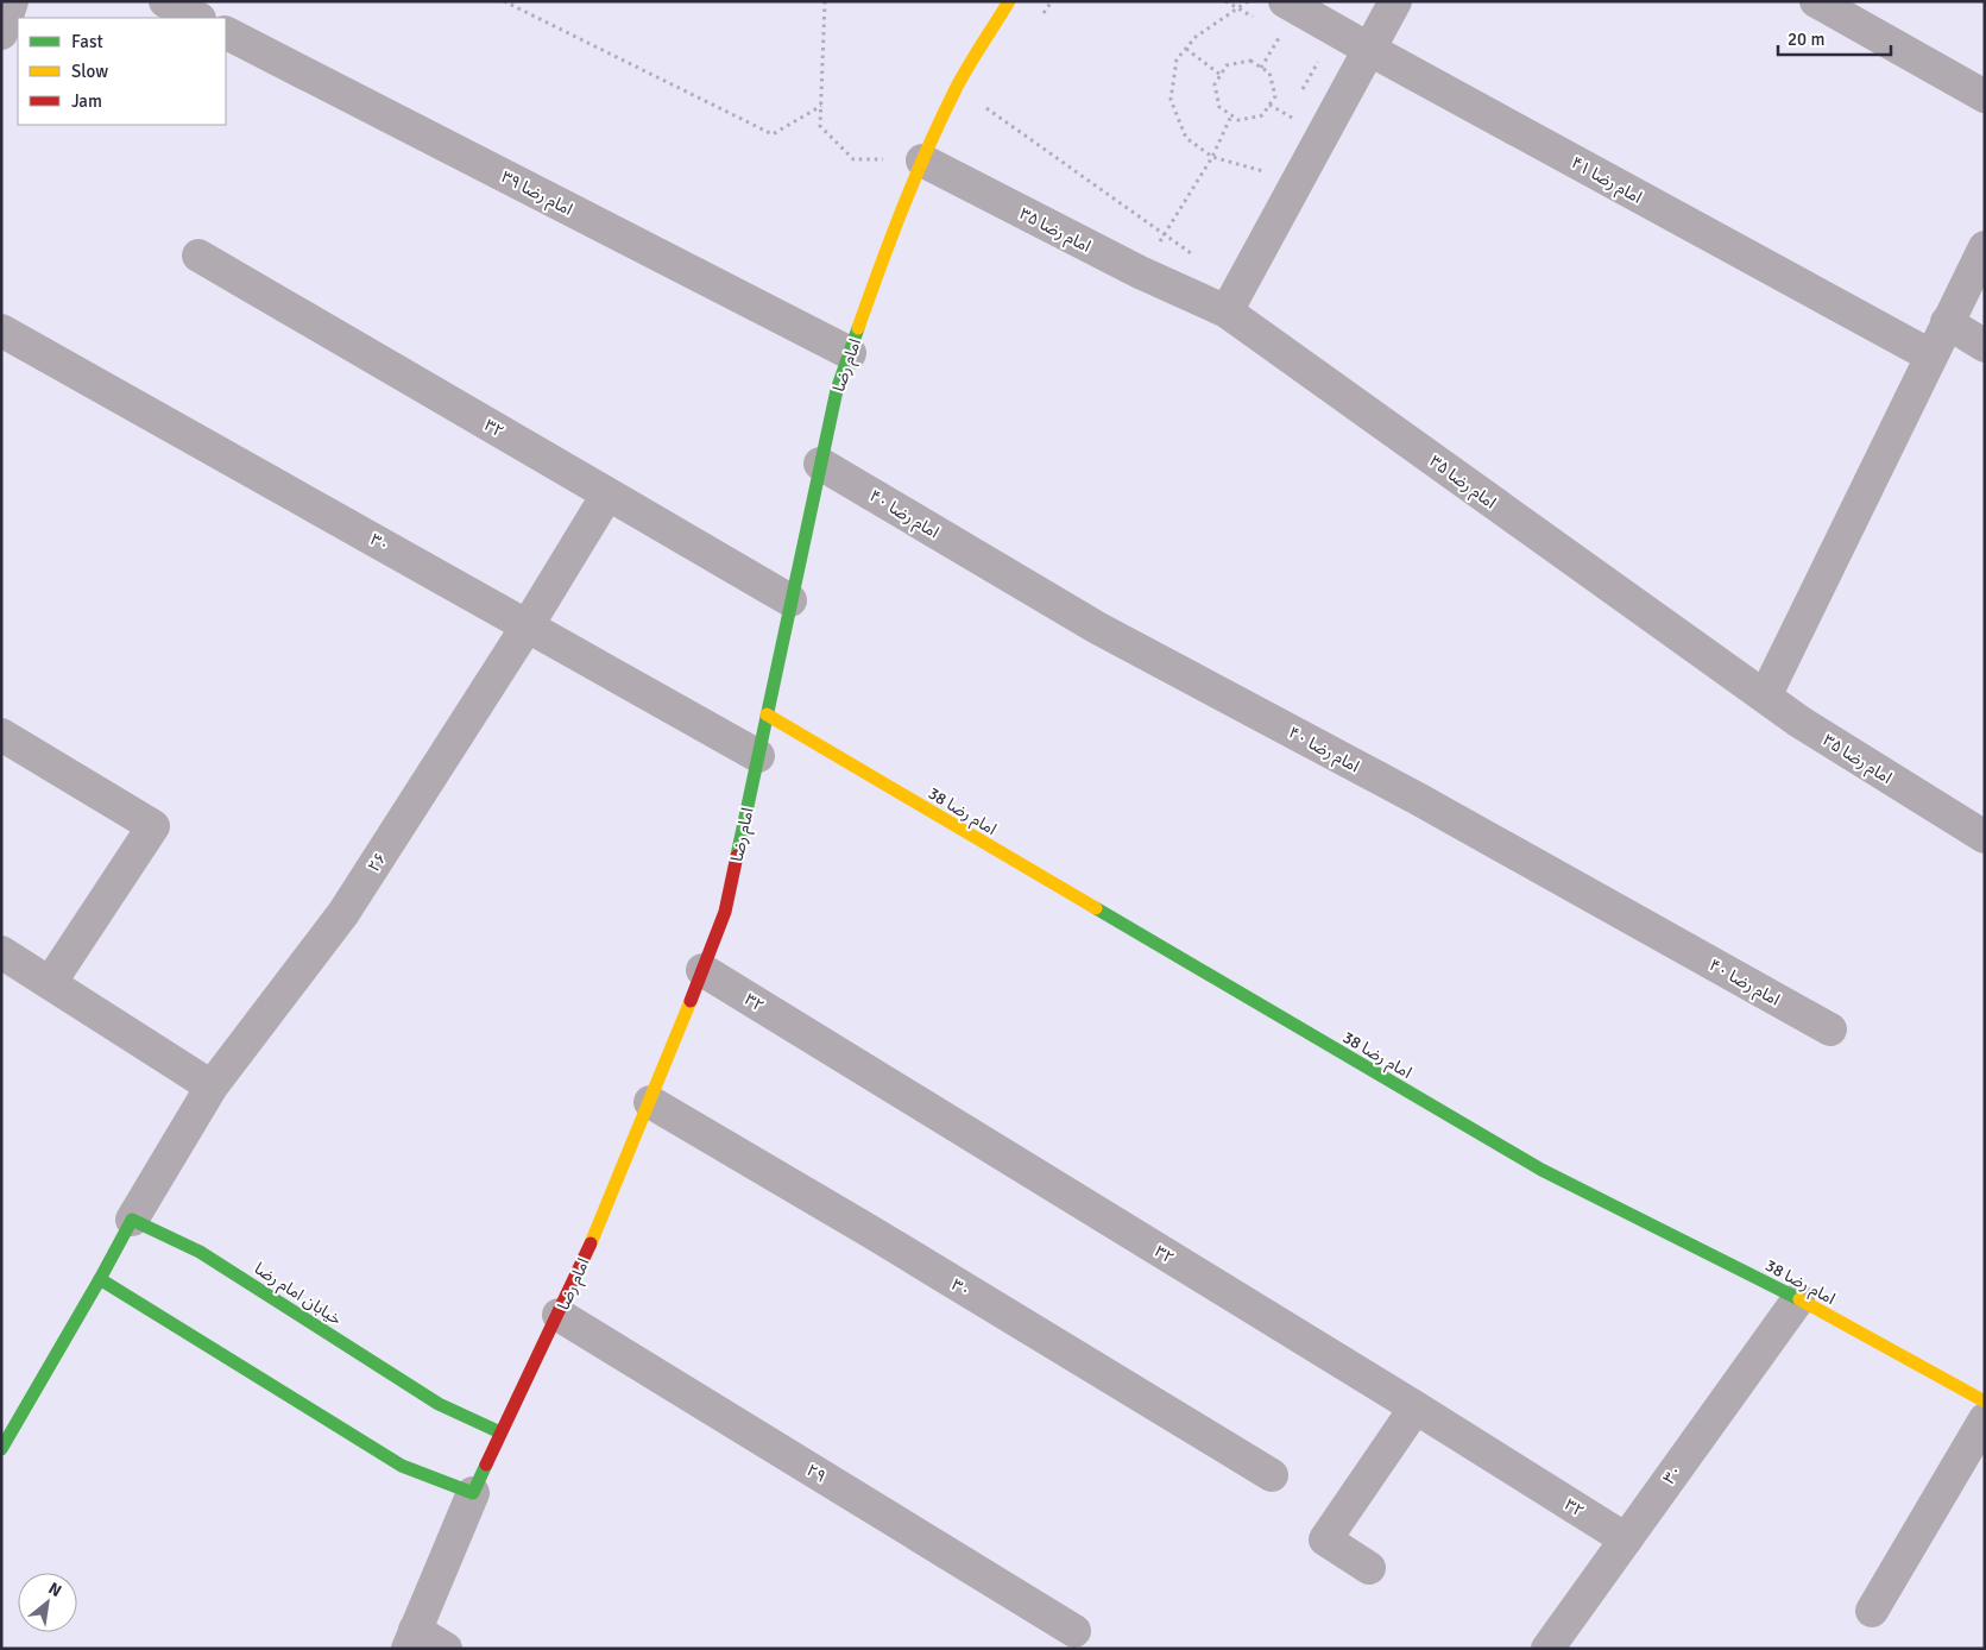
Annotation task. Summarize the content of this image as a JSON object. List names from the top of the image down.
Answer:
{
  "streets": {
    "street": [
      "امام رضا ۴۱",
      "امام رضا ۳۹",
      "امام رضا ۳۵",
      "امام رضا",
      "۳۲",
      "امام رضا ۴۰",
      "۳۰",
      "امام رضا 38",
      "۲۶",
      "خیابان امام رضا",
      "۲۹"
    ]
  },
  "crossings": [
    ["امام رضا ۳۹", "امام رضا"],
    ["امام رضا ۳۵", "امام رضا"],
    ["امام رضا", "۳۲"],
    ["امام رضا", "امام رضا ۴۰"],
    ["امام رضا", "۳۰"],
    ["امام رضا", "امام رضا 38"],
    ["امام رضا", "خیابان امام رضا"],
    ["امام رضا", "۲۹"],
    ["۳۲", "۳۰"],
    ["۳۲", "۲۶"],
    ["۳۰", "امام رضا 38"],
    ["۳۰", "۲۶"],
    ["۲۶", "خیابان امام رضا"]
  ],
  "legend": ["Fast", "Slow", "Jam"],
  "scale_bar": "20 m",
  "north": "top right"
}
